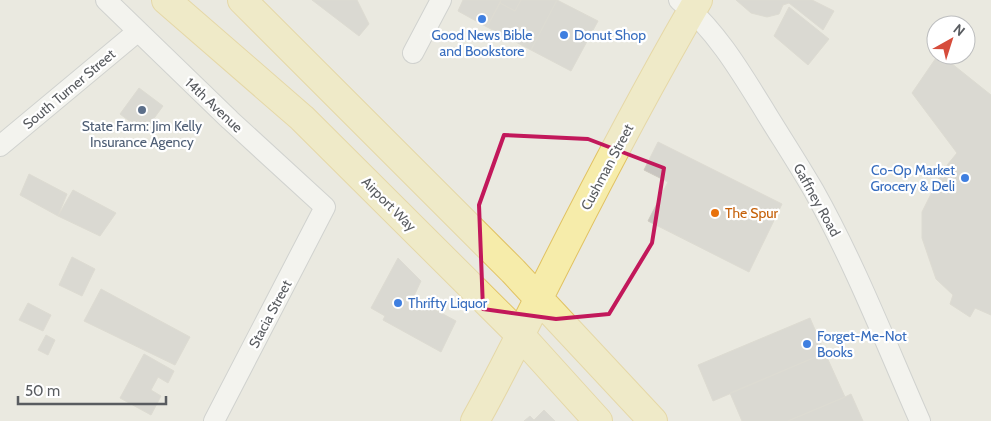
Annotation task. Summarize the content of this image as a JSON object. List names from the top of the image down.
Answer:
{
  "streets": {
    "main road": ["Cushman Street", "Airport Way"],
    "street": [
      "South Turner Street",
      "14th Avenue",
      "Gaffney Road",
      "Stacia Street"
    ]
  },
  "crossings": [
    ["South Turner Street", "14th Avenue"],
    ["14th Avenue", "Stacia Street"],
    ["Cushman Street", "Gaffney Road"],
    ["Cushman Street", "Airport Way"]
  ],
  "places": [
    "Good News Bible and Bookstore",
    "Donut Shop",
    "State Farm: Jim Kelly Insurance Agency",
    "Co-Op Market Grocery & Deli",
    "The Spur",
    "Thrifty Liquor",
    "Forget-Me-Not Books"
  ],
  "scale_bar": "50 m",
  "north": "top right"
}
